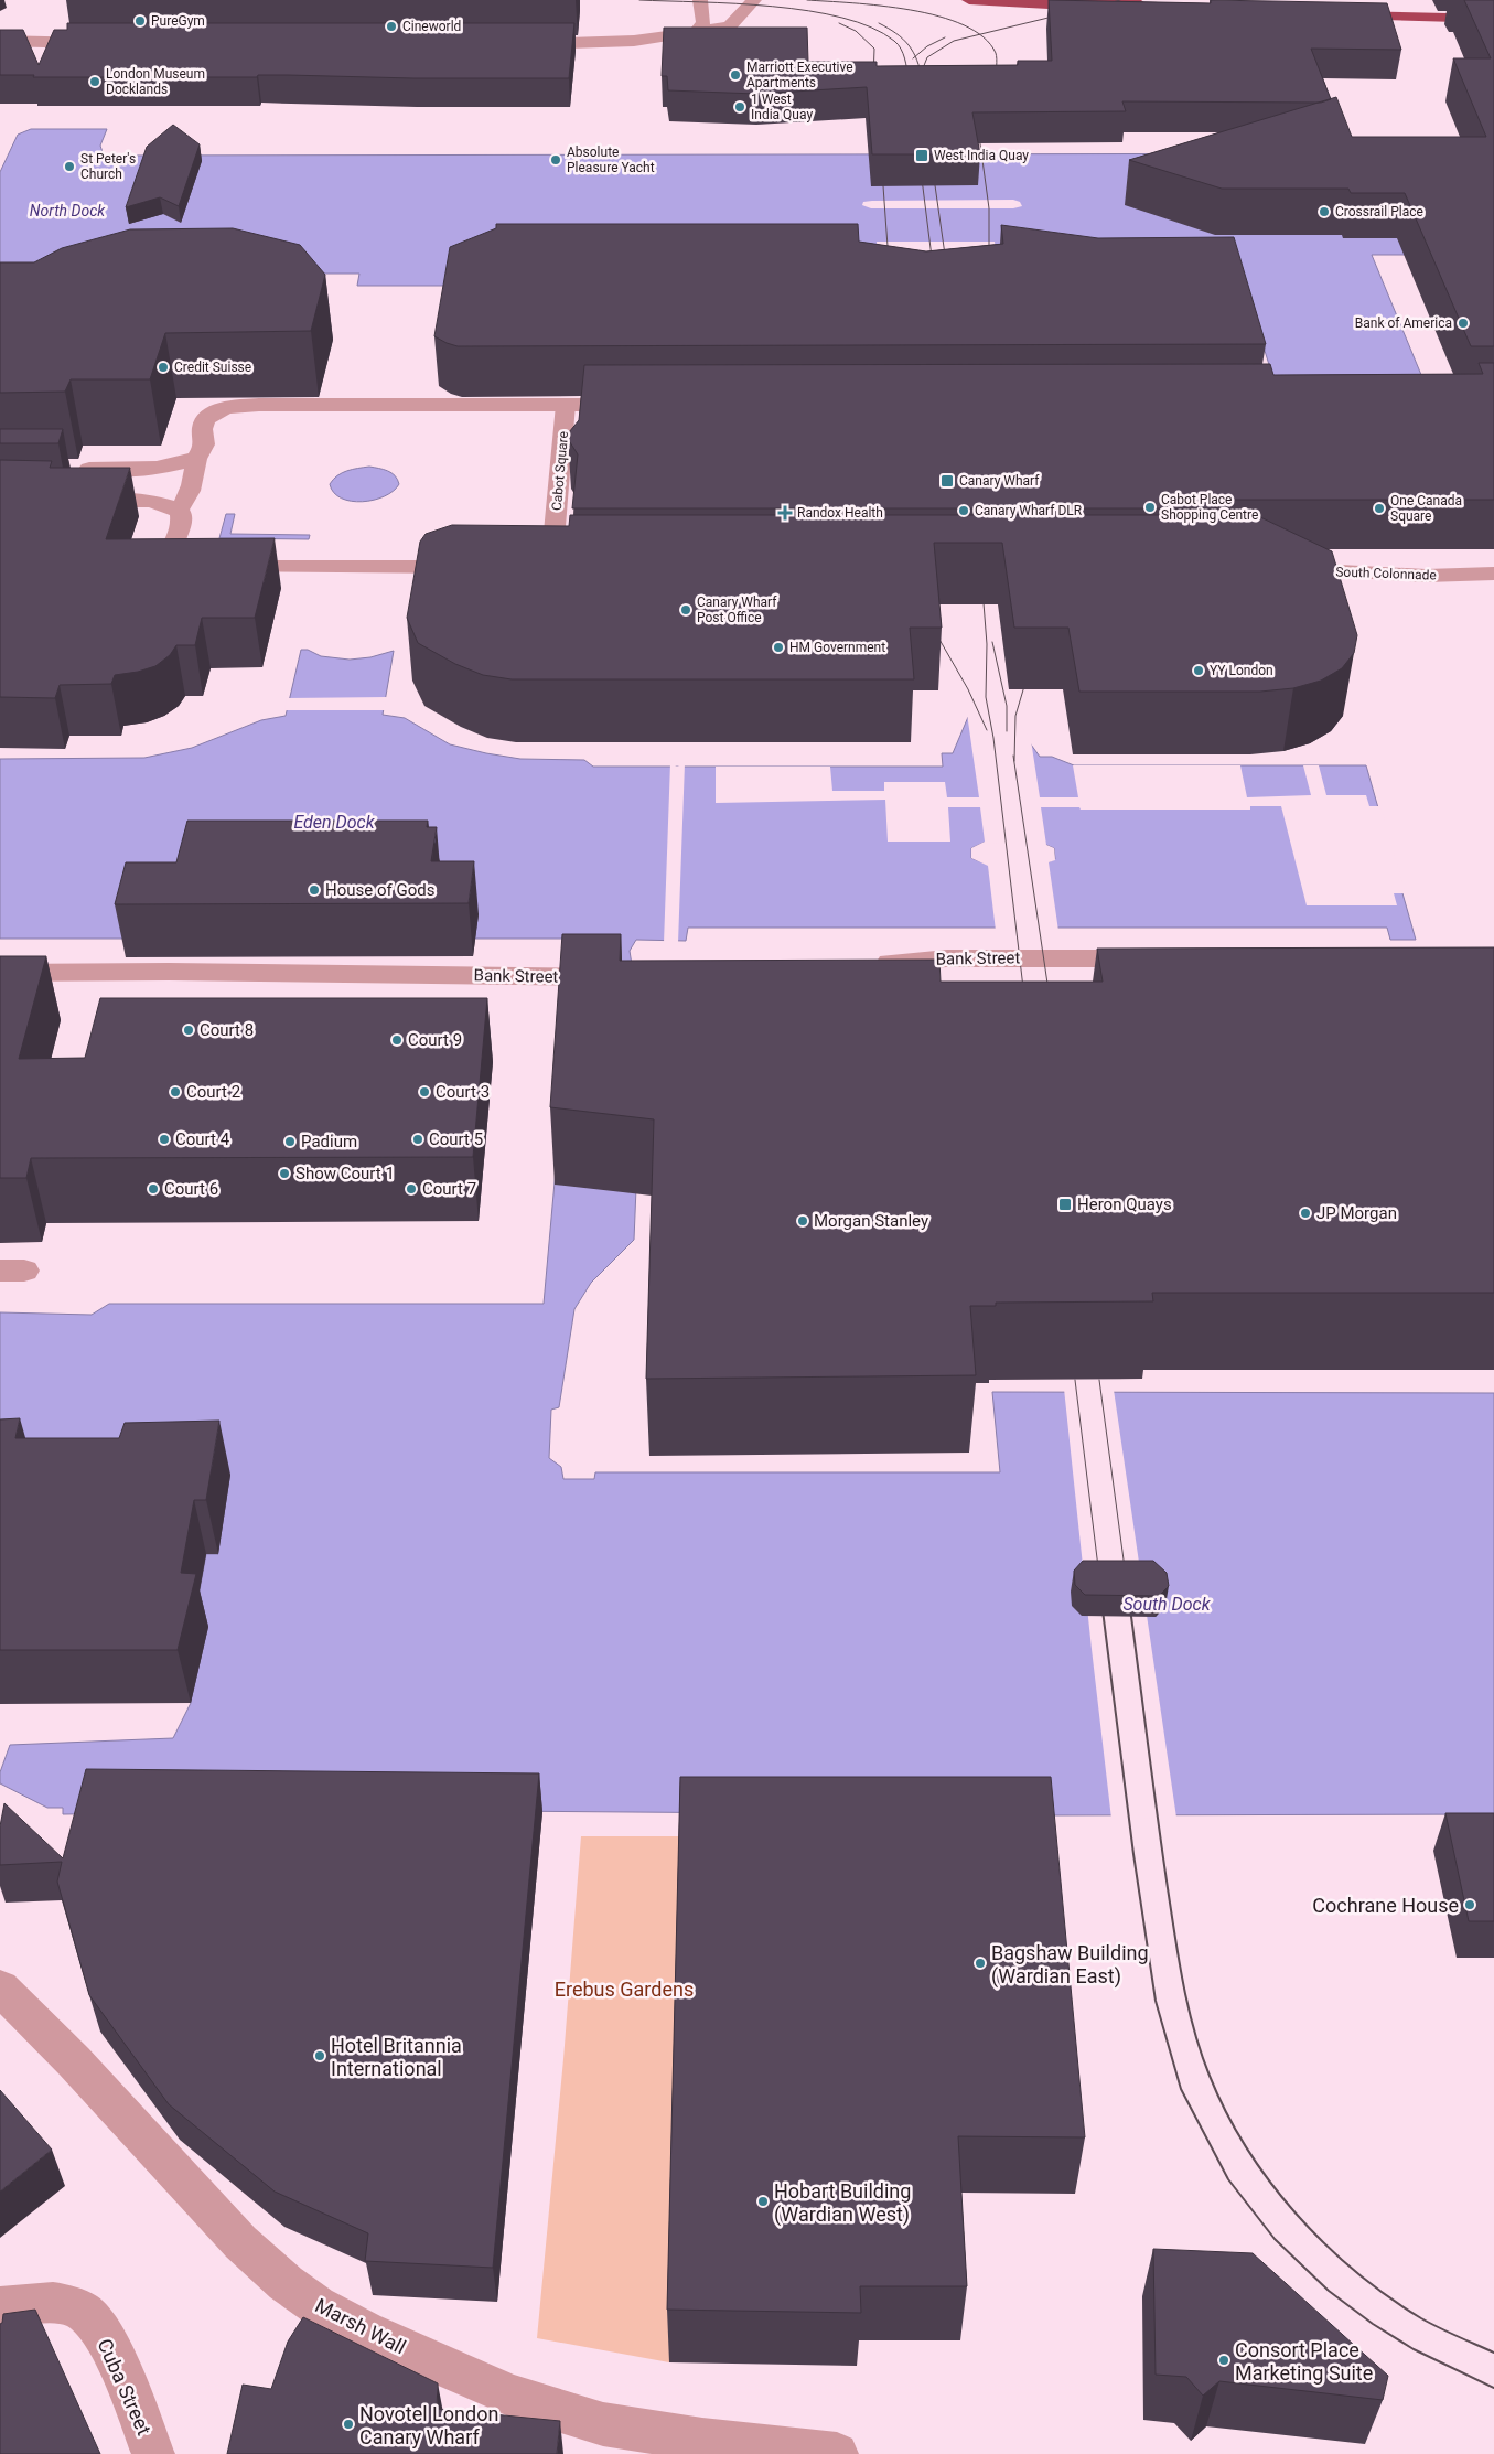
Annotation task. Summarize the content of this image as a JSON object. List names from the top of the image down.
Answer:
{
  "streets": {
    "street": [
      "Cabot Square",
      "South Colonnade",
      "Bank Street",
      "Marsh Wall",
      "Cuba Street"
    ]
  },
  "water": ["North Dock", "Eden Dock", "South Dock"],
  "parks": ["Erebus Gardens"],
  "places": {
    "other": [
      "PureGym",
      "Cineworld",
      "Marriott Executive Apartments",
      "London Museum Docklands",
      "1 West India Quay",
      "Absolute Pleasure Yacht",
      "St Peter's Church",
      "Crossrail Place",
      "Bank of America",
      "Credit Suisse",
      "Cabot Place Shopping Centre",
      "One Canada Square",
      "Canary Wharf DLR",
      "Canary Wharf Post Office",
      "HM Government",
      "YY London",
      "House of Gods",
      "Court 8",
      "Court 9",
      "Court 2",
      "Court 3",
      "Court 4",
      "Court 5",
      "Padium",
      "Show Court 1",
      "Court 6",
      "Court 7",
      "JP Morgan",
      "Morgan Stanley",
      "Cochrane House",
      "Bagshaw Building (Wardian East)",
      "Hotel Britannia International",
      "Hobart Building (Wardian West)",
      "Consort Place Marketing Suite",
      "Novotel London Canary Wharf"
    ],
    "transit": ["West India Quay", "Canary Wharf", "Heron Quays"],
    "health": ["Randox Health"]
  }
}
